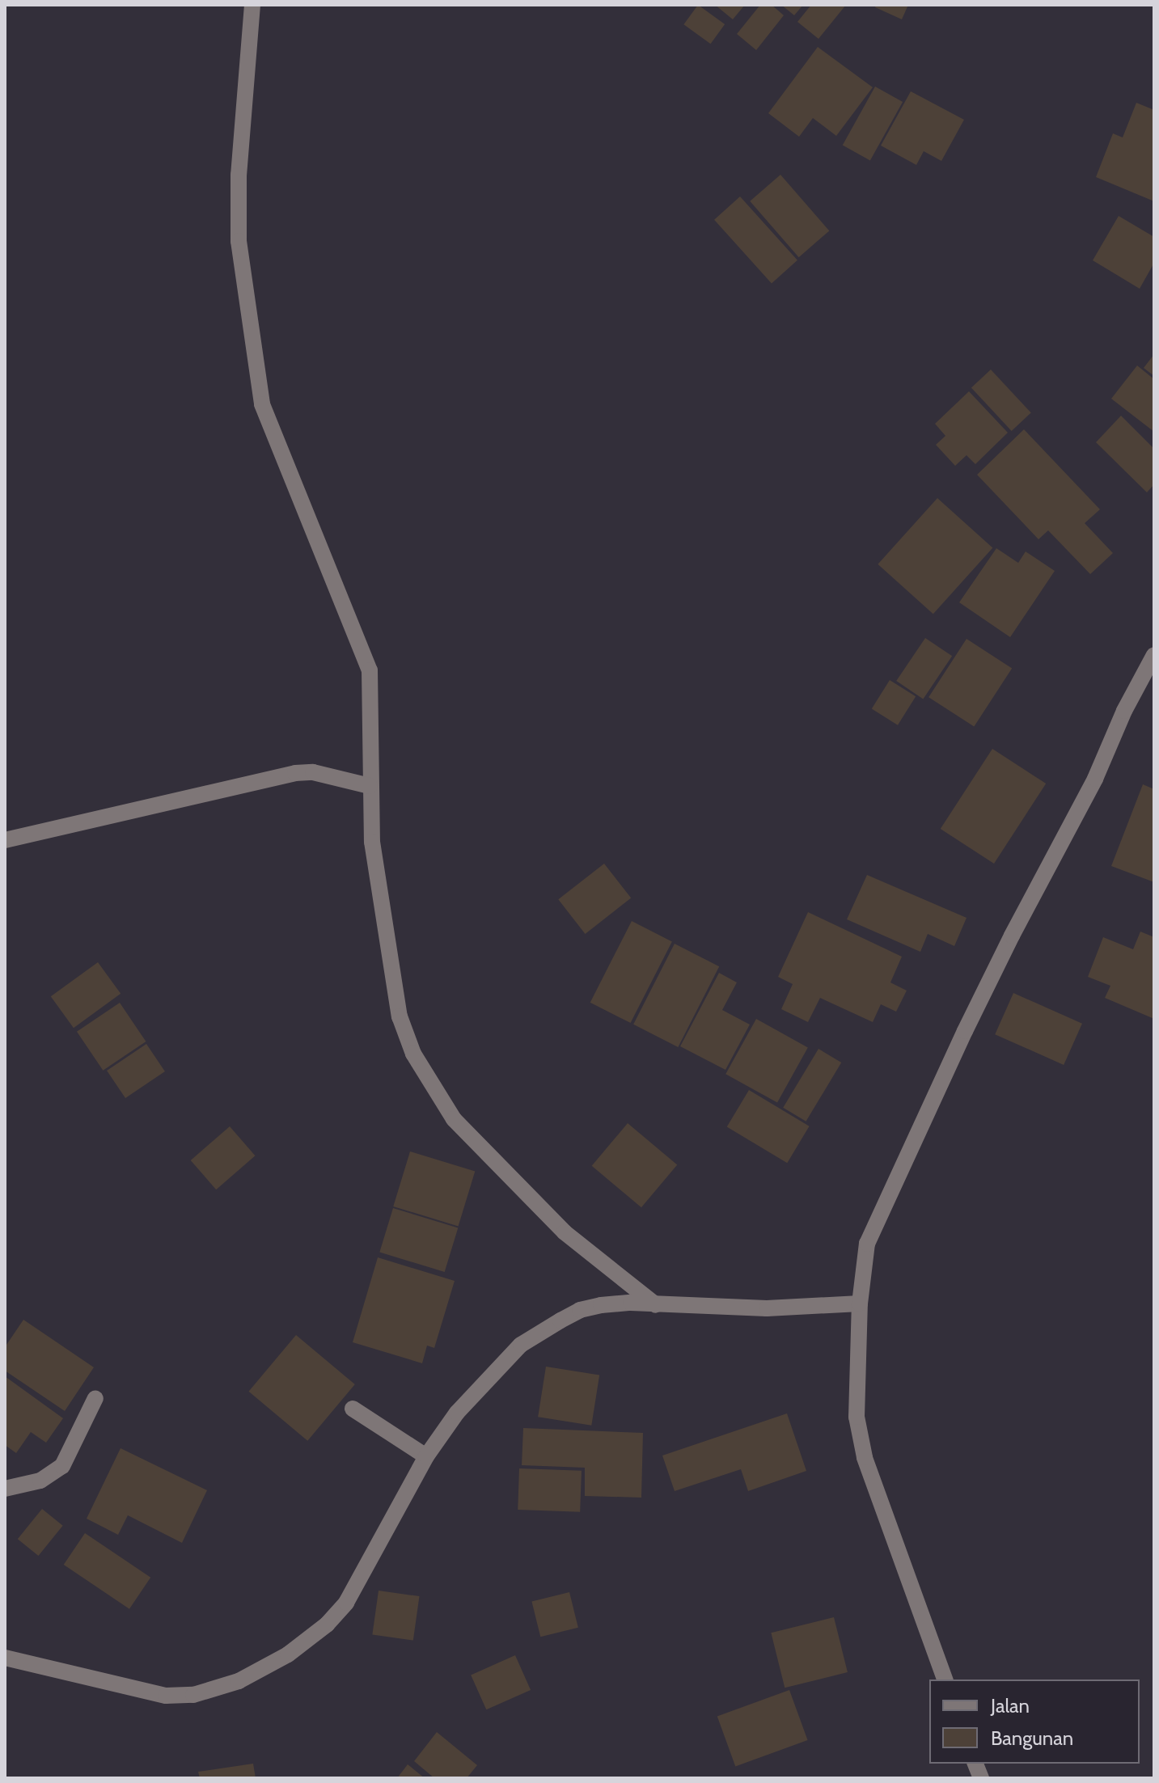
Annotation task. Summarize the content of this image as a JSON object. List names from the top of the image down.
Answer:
{
  "legend": ["Jalan", "Bangunan"]
}
